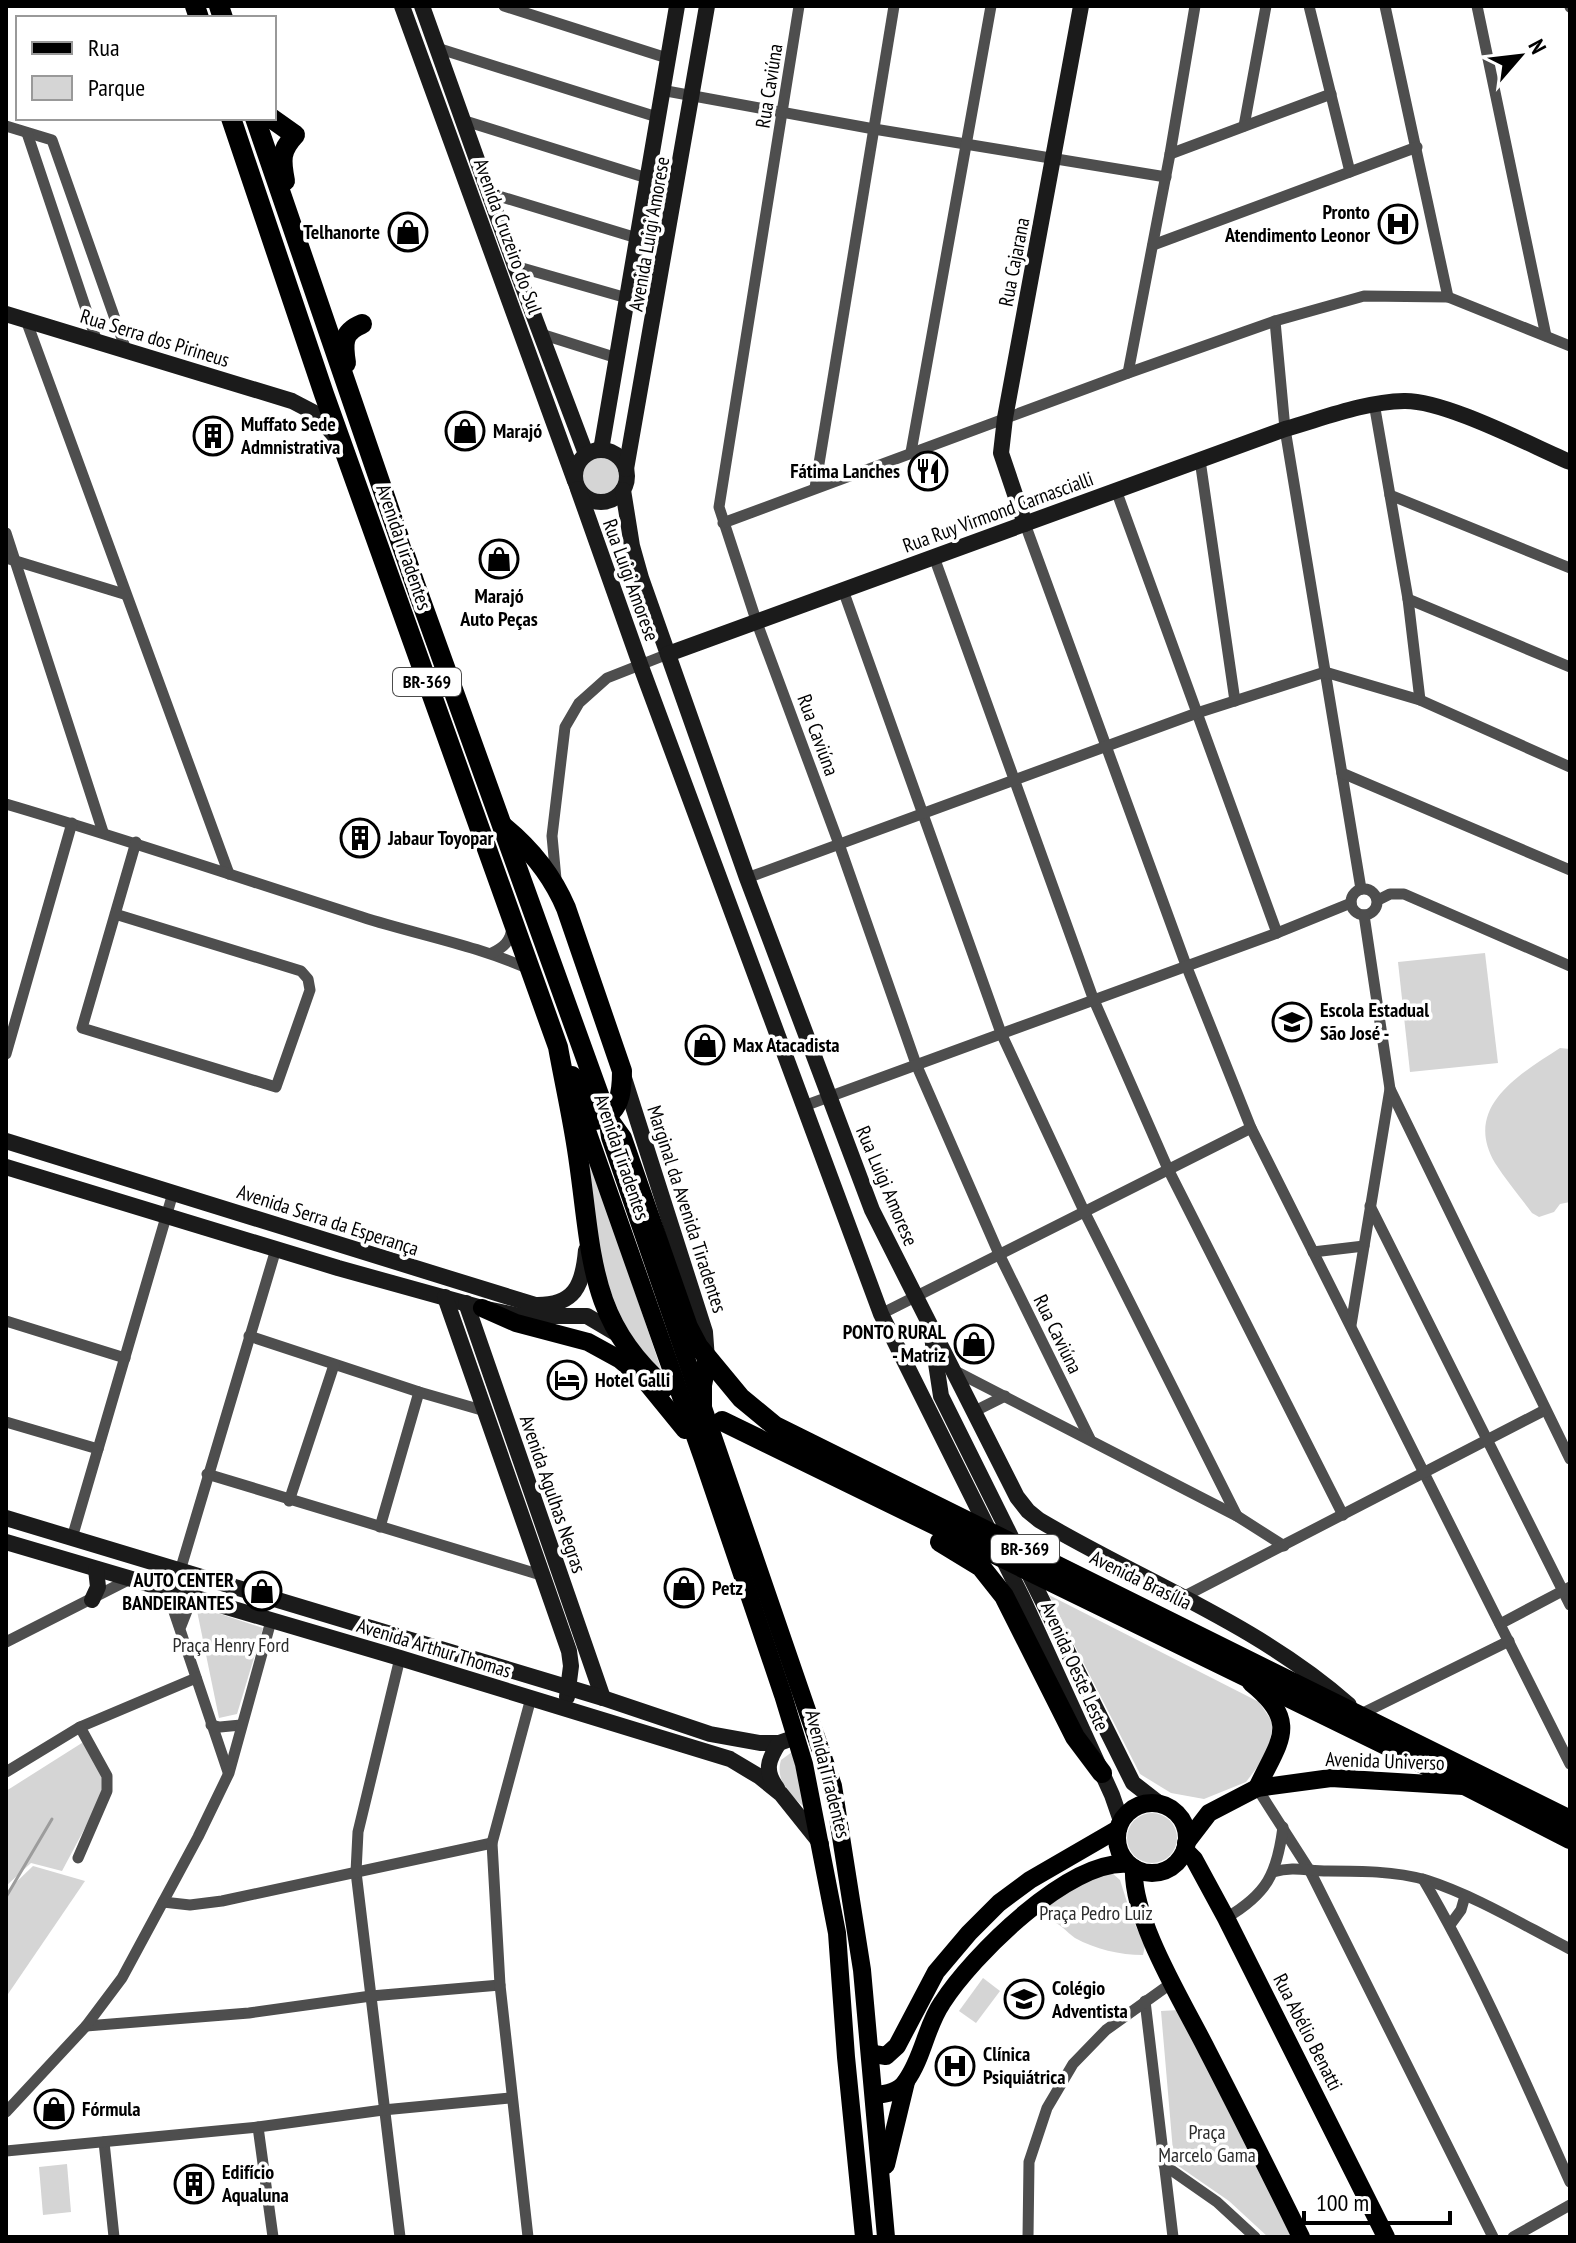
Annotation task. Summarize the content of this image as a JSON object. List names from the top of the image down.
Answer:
{
  "streets": {
    "highway": ["Avenida Tiradentes", "BR-369", "Avenida Brasília"],
    "main road": ["Avenida Universo", "Rua Abélio Benatti"],
    "street": [
      "Rua Caviúna",
      "Avenida Luigi Amorese",
      "Avenida Cruzeiro do Sul",
      "Rua Cajarana",
      "Rua Serra dos Pirineus",
      "Rua Ruy Virmond Carnascialli",
      "Rua Luigi Amorese",
      "Marginal da Avenida Tiradentes",
      "Avenida Serra da Esperança",
      "Avenida Agulhas Negras",
      "Avenida Arthur Thomas",
      "Avenida Oeste Leste"
    ]
  },
  "crossings": [
    ["Rua Caviúna", "Rua Ruy Virmond Carnascialli"],
    ["Avenida Luigi Amorese", "Avenida Cruzeiro do Sul"],
    ["Avenida Luigi Amorese", "Rua Luigi Amorese"],
    ["Avenida Cruzeiro do Sul", "Rua Luigi Amorese"],
    ["Rua Cajarana", "Rua Ruy Virmond Carnascialli"],
    ["Rua Ruy Virmond Carnascialli", "Rua Luigi Amorese"],
    ["Avenida Tiradentes", "BR-369"],
    ["Avenida Tiradentes", "Avenida Arthur Thomas"],
    ["Rua Luigi Amorese", "Avenida Brasília"],
    ["Rua Luigi Amorese", "Avenida Oeste Leste"],
    ["BR-369", "Marginal da Avenida Tiradentes"],
    ["BR-369", "Avenida Serra da Esperança"],
    ["BR-369", "Avenida Brasília"],
    ["Marginal da Avenida Tiradentes", "Avenida Brasília"],
    ["Avenida Serra da Esperança", "Avenida Agulhas Negras"],
    ["Avenida Agulhas Negras", "Avenida Arthur Thomas"],
    ["Avenida Brasília", "Avenida Universo"],
    ["Avenida Oeste Leste", "Avenida Universo"],
    ["Avenida Oeste Leste", "Rua Abélio Benatti"],
    ["Avenida Universo", "Rua Abélio Benatti"]
  ],
  "parks": ["Praça Henry Ford", "Praça Pedro Luiz", "Praça Marcelo Gama"],
  "places": {
    "hospital": ["Pronto Atendimento Leonor", "Clínica Psiquiátrica"],
    "shop": [
      "Telhanorte",
      "Marajó",
      "Marajó Auto Peças",
      "Max Atacadista",
      "PONTO RURAL - Matriz",
      "Petz",
      "AUTO CENTER BANDEIRANTES",
      "Fórmula"
    ],
    "building": ["Muffato Sede Admnistrativa", "Jabaur Toyopar", "Edifício Aqualuna"],
    "restaurant": ["Fátima Lanches"],
    "school or university": ["Escola Estadual São José -", "Colégio Adventista"],
    "hotel": ["Hotel Galli"]
  },
  "legend": ["Rua", "Parque"],
  "scale_bar": "100 m",
  "north": "top right"
}
